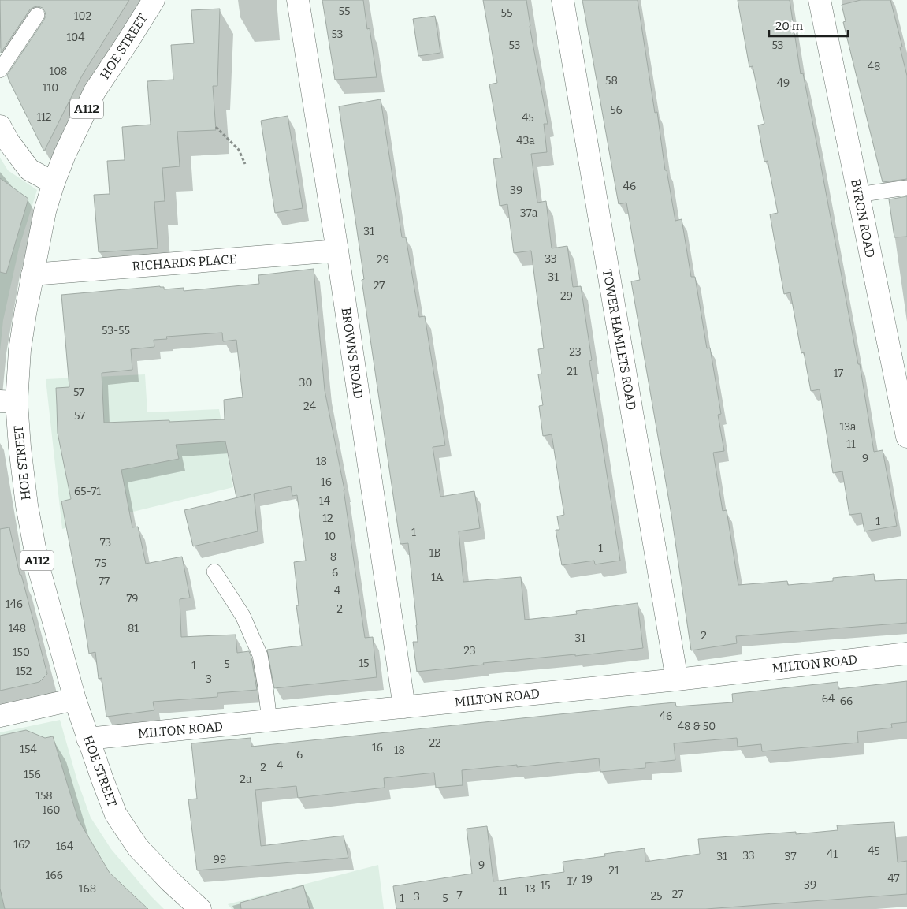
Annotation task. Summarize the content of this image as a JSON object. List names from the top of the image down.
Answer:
{
  "streets": {
    "street": [
      "HOE STREET",
      "A112",
      "BYRON ROAD",
      "RICHARDS PLACE",
      "TOWER HAMLETS ROAD",
      "BROWNS ROAD",
      "MILTON ROAD"
    ]
  },
  "crossings": [
    ["HOE STREET", "RICHARDS PLACE"],
    ["HOE STREET", "MILTON ROAD"],
    ["RICHARDS PLACE", "BROWNS ROAD"],
    ["TOWER HAMLETS ROAD", "MILTON ROAD"],
    ["BROWNS ROAD", "MILTON ROAD"]
  ],
  "house_numbers": [
    "55",
    "55",
    "102",
    "53",
    "104",
    "53",
    "53",
    "48",
    "108",
    "58",
    "49",
    "110",
    "56",
    "112",
    "45",
    "43a",
    "46",
    "39",
    "37a",
    "31",
    "33",
    "29",
    "31",
    "27",
    "29",
    "53-55",
    "23",
    "21",
    "17",
    "30",
    "57",
    "24",
    "57",
    "13a",
    "11",
    "9",
    "18",
    "16",
    "65-71",
    "14",
    "12",
    "1",
    "1",
    "10",
    "73",
    "1",
    "1B",
    "8",
    "75",
    "6",
    "1A",
    "77",
    "4",
    "79",
    "146",
    "2",
    "148",
    "81",
    "2",
    "31",
    "23",
    "150",
    "15",
    "5",
    "1",
    "152",
    "3",
    "64",
    "66",
    "46",
    "48 & 50",
    "22",
    "16",
    "154",
    "18",
    "6",
    "4",
    "2",
    "156",
    "2a",
    "158",
    "160",
    "162",
    "164",
    "45",
    "41",
    "33",
    "31",
    "37",
    "99",
    "9",
    "21",
    "166",
    "47",
    "19",
    "17",
    "39",
    "15",
    "168",
    "13",
    "11",
    "27",
    "7",
    "25",
    "3",
    "1",
    "5"
  ],
  "scale_bar": "20 m"
}
